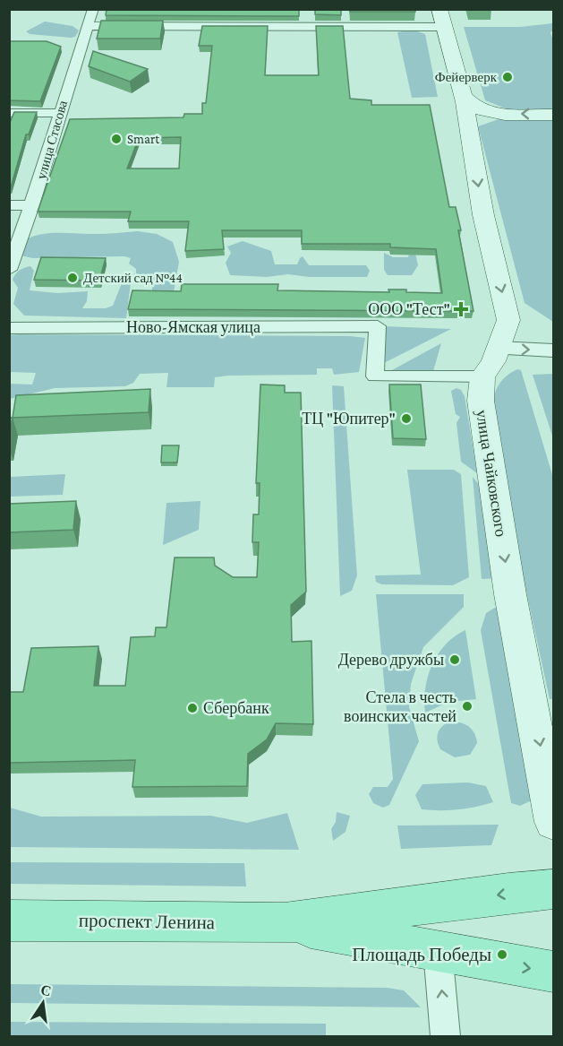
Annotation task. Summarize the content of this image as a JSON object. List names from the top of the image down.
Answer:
{
  "streets": {
    "main road": ["улица Чайковского", "проспект Ленина"],
    "street": ["улица Стасова", "Ново-Ямская улица"]
  },
  "crossings": [
    ["Ново-Ямская улица", "улица Чайковского"]
  ],
  "one_way": ["улица Чайковского"],
  "places": {
    "other": [
      "Фейерверк",
      "Smart",
      "Детский сад №44",
      "ТЦ \"Юпитер\"",
      "Дерево дружбы",
      "Стела в честь воинских частей",
      "Сбербанк",
      "Площадь Победы"
    ],
    "health": ["ООО \"Тест\""]
  },
  "north": "top"
}
